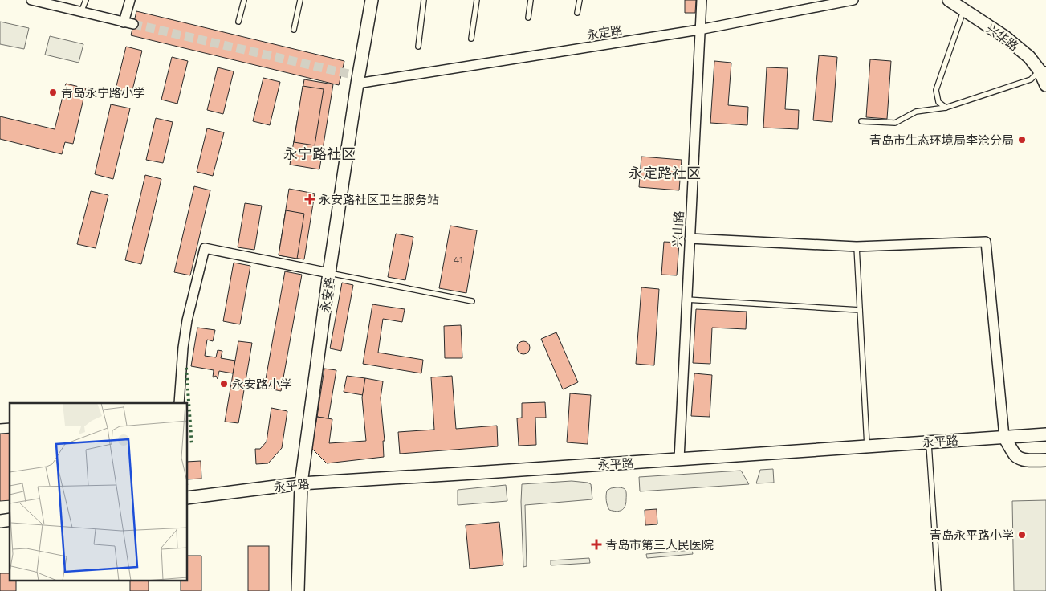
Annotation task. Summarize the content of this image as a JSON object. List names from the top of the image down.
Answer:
{
  "streets": {
    "main road": ["兴华路", "永安路", "永平路"],
    "street": ["永定路", "兴山路"]
  },
  "crossings": [
    ["永定路", "兴山路"],
    ["永定路", "永安路"],
    ["兴山路", "永平路"],
    ["永安路", "永平路"]
  ],
  "districts": ["永宁路社区", "永定路社区"],
  "places": {
    "other": [
      "青岛永宁路小学",
      "青岛市生态环境局李沧分局",
      "永安路小学",
      "青岛永平路小学"
    ],
    "health": ["永安路社区卫生服务站", "青岛市第三人民医院"]
  },
  "house_numbers": ["41"]
}
